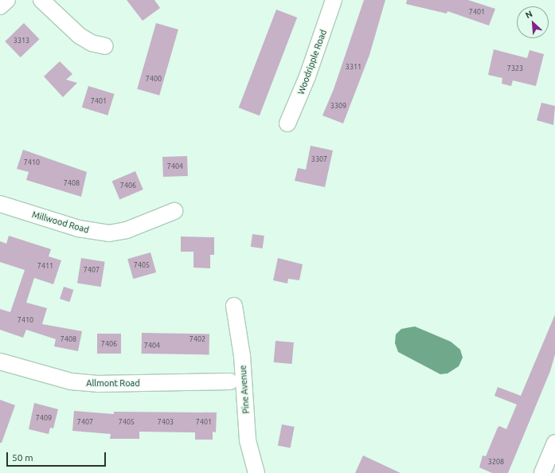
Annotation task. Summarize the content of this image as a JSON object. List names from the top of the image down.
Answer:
{
  "streets": {
    "street": [
      "Woodripple Road",
      "Millwood Road",
      "Allmont Road",
      "Pine Avenue"
    ]
  },
  "house_numbers": [
    "7401",
    "3313",
    "3311",
    "7323",
    "7400",
    "7401",
    "3309",
    "3307",
    "7410",
    "7404",
    "7408",
    "7406",
    "7405",
    "7411",
    "7407",
    "7410",
    "7408",
    "7402",
    "7406",
    "7404",
    "7409",
    "7407",
    "7405",
    "7403",
    "7401",
    "3208"
  ],
  "scale_bar": "50 m",
  "north": "top left"
}
